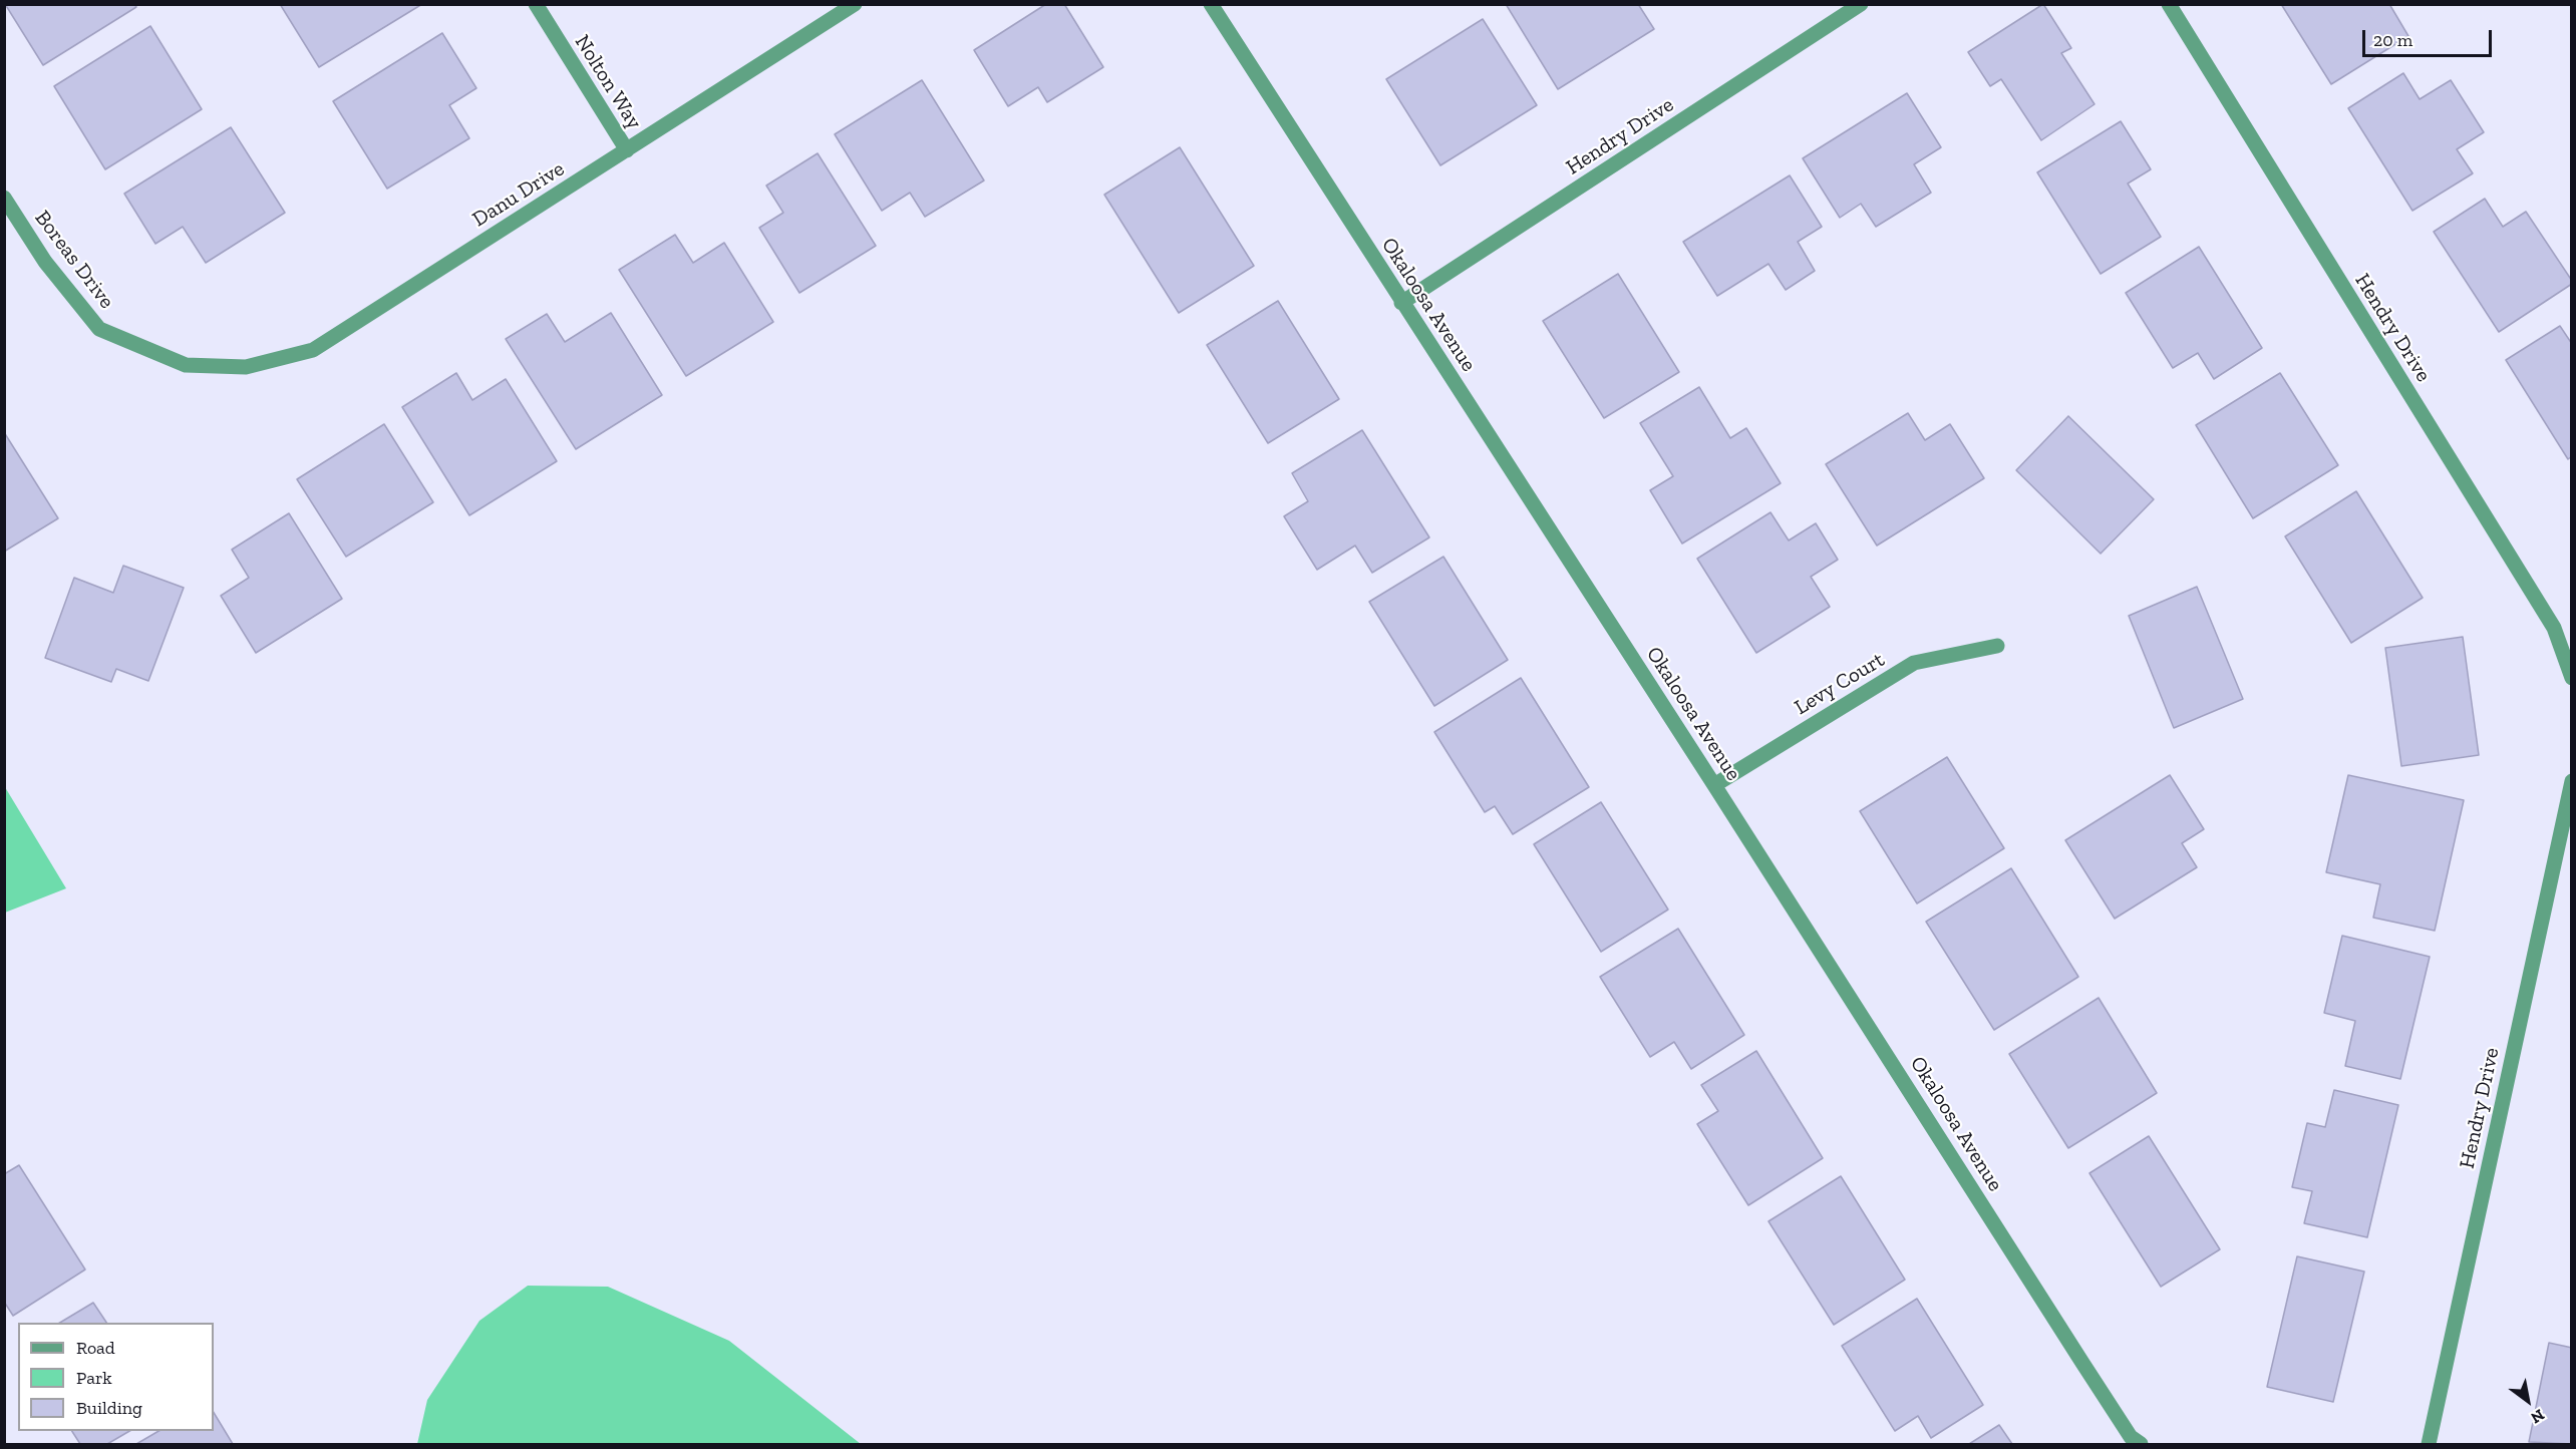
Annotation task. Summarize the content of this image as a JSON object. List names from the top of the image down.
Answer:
{
  "streets": {
    "street": [
      "Nolton Way",
      "Hendry Drive",
      "Danu Drive",
      "Boreas Drive",
      "Okaloosa Avenue",
      "Levy Court"
    ]
  },
  "crossings": [
    ["Nolton Way", "Danu Drive"],
    ["Hendry Drive", "Okaloosa Avenue"],
    ["Danu Drive", "Boreas Drive"],
    ["Okaloosa Avenue", "Levy Court"]
  ],
  "legend": ["Road", "Park", "Building"],
  "scale_bar": "20 m",
  "north": "bottom right"
}
